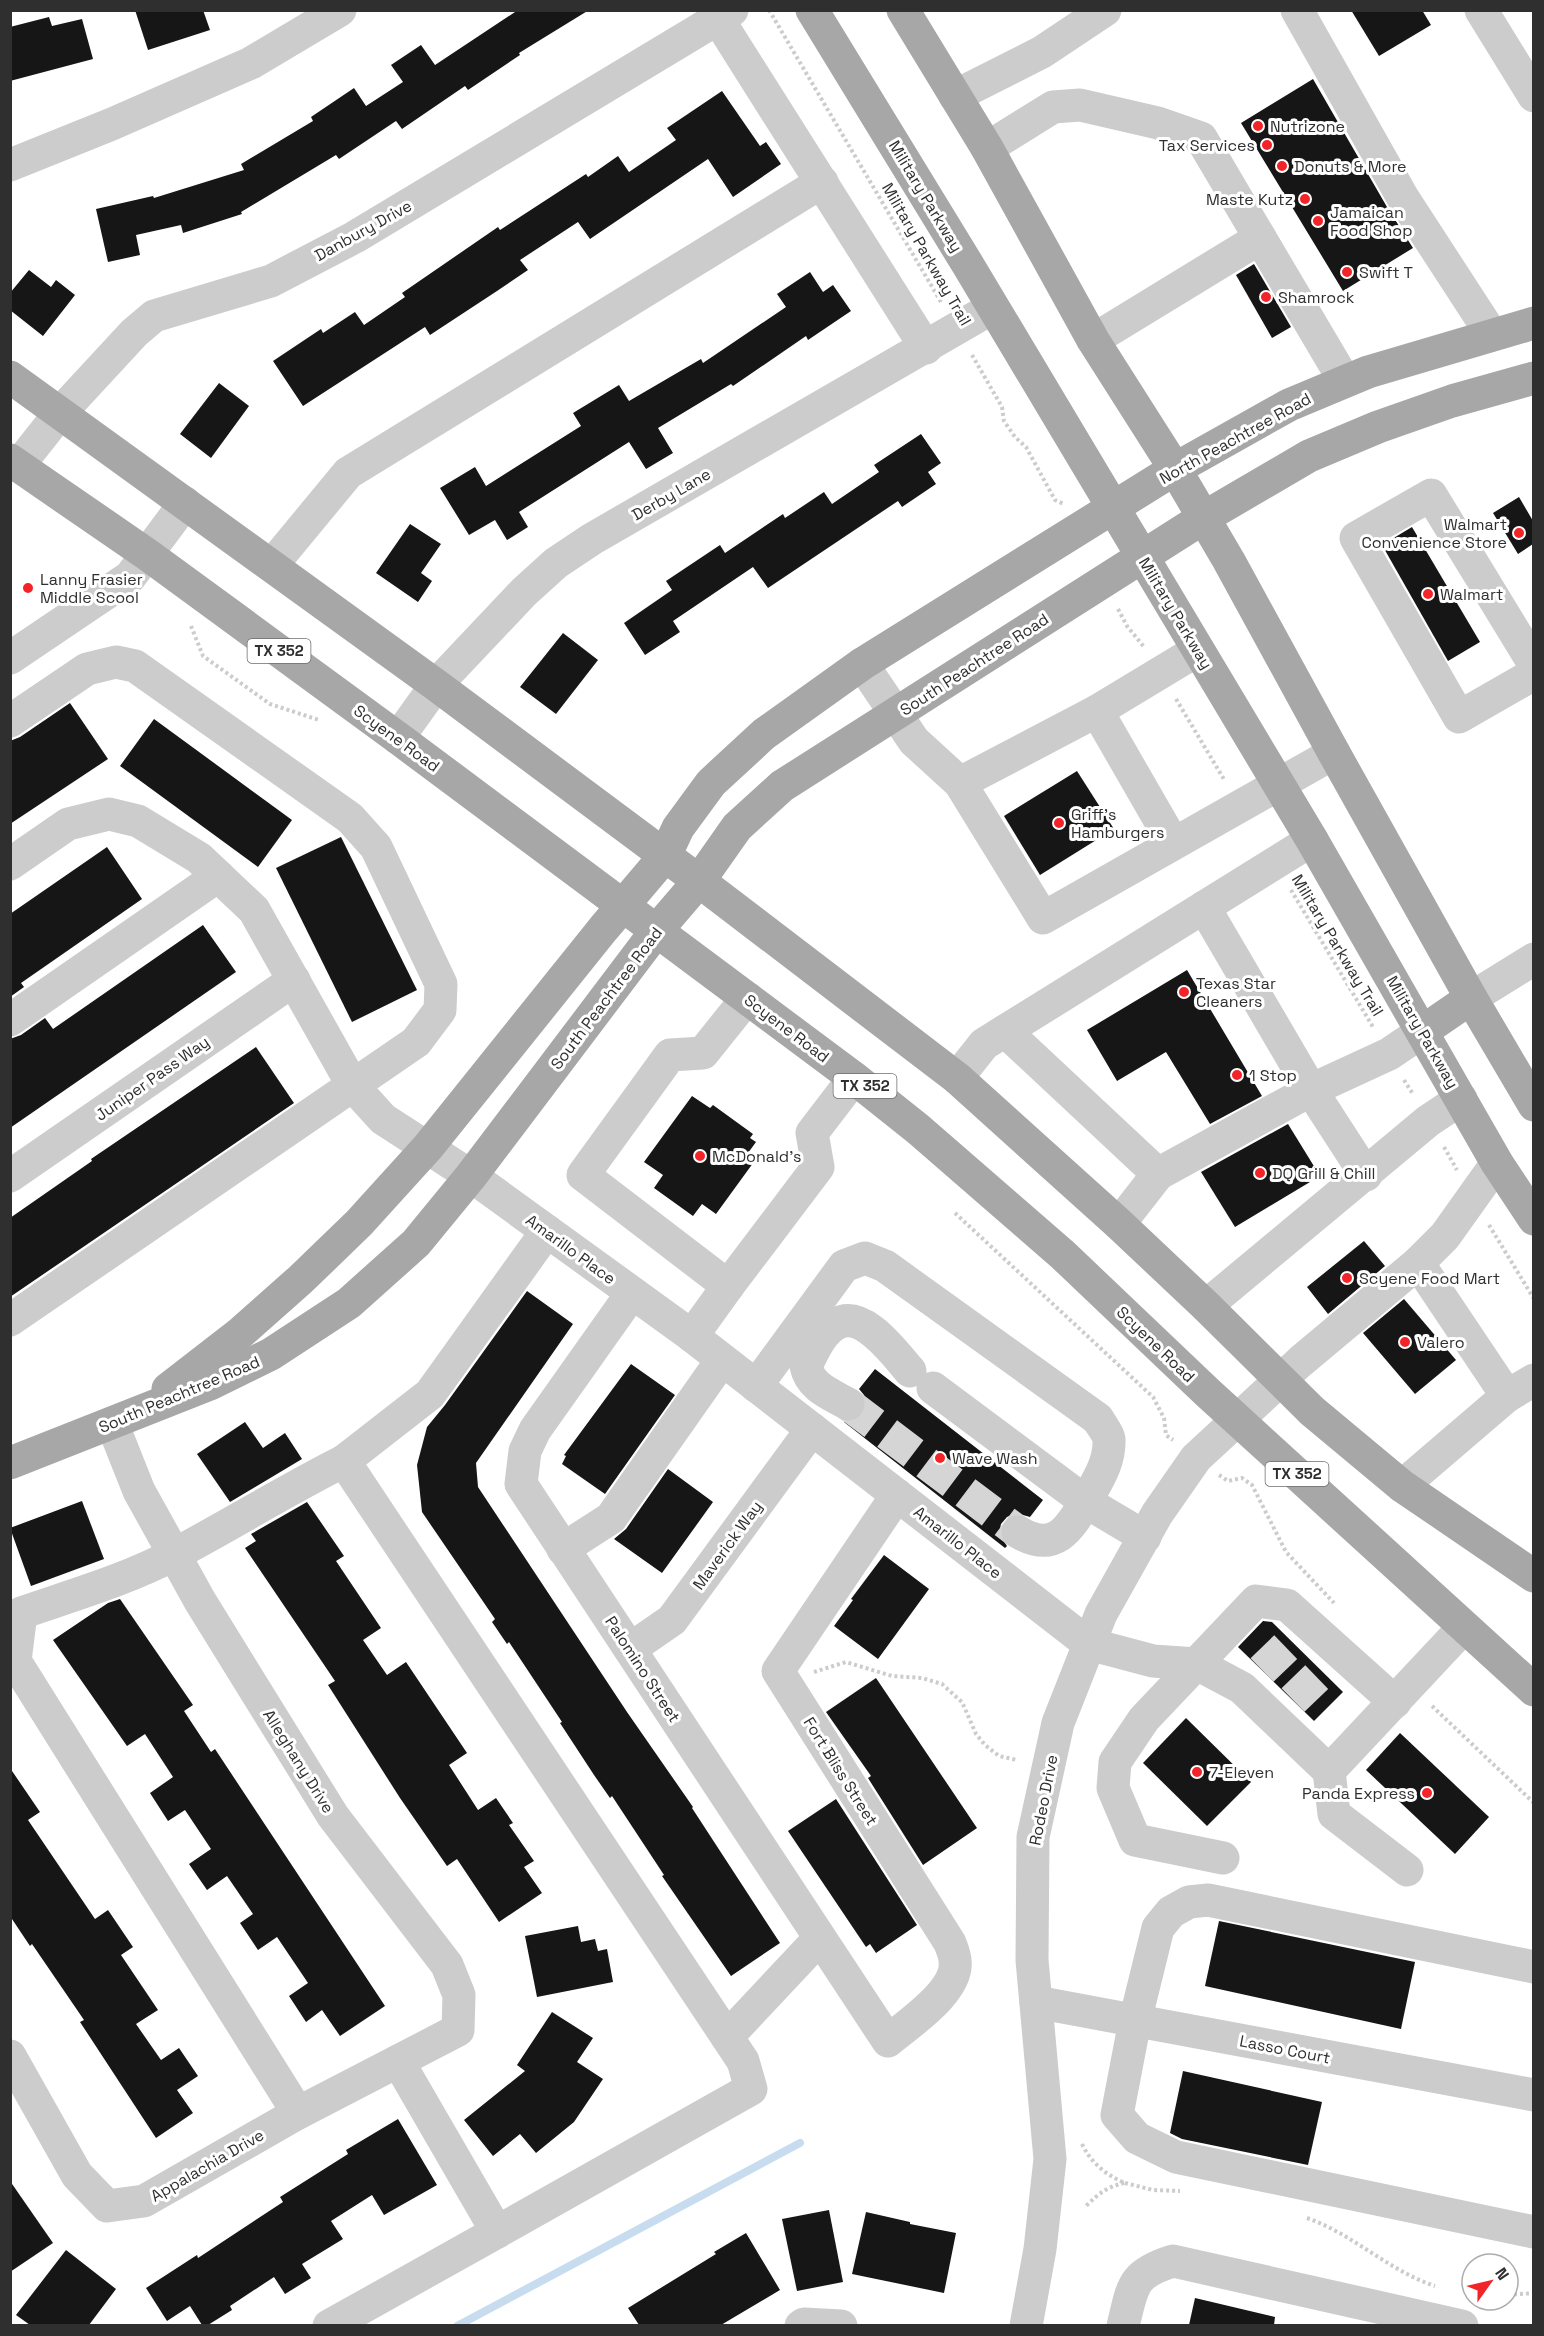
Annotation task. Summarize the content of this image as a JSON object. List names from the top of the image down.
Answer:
{
  "streets": {
    "main road": [
      "Military Parkway",
      "North Peachtree Road",
      "TX 352",
      "South Peachtree Road",
      "Scyene Road"
    ],
    "street": [
      "Danbury Drive",
      "Derby Lane",
      "Juniper Pass Way",
      "Amarillo Place",
      "Maverick Way",
      "Palomino Street",
      "Alleghany Drive",
      "Fort Bliss Street",
      "Rodeo Drive",
      "Lasso Court",
      "Appalachia Drive"
    ],
    "path": ["Military Parkway Trail"]
  },
  "crossings": [
    ["Military Parkway", "North Peachtree Road"],
    ["Military Parkway", "Derby Lane"],
    ["Military Parkway", "South Peachtree Road"],
    ["Military Parkway", "Rodeo Drive"],
    ["Danbury Drive", "Scyene Road"],
    ["Military Parkway Trail", "Derby Lane"],
    ["Military Parkway Trail", "Rodeo Drive"],
    ["Derby Lane", "Scyene Road"],
    ["South Peachtree Road", "Scyene Road"],
    ["South Peachtree Road", "Amarillo Place"],
    ["South Peachtree Road", "Alleghany Drive"],
    ["Scyene Road", "Rodeo Drive"],
    ["Juniper Pass Way", "Amarillo Place"],
    ["Amarillo Place", "Maverick Way"],
    ["Amarillo Place", "Palomino Street"],
    ["Amarillo Place", "Fort Bliss Street"],
    ["Amarillo Place", "Rodeo Drive"],
    ["Maverick Way", "Palomino Street"],
    ["Palomino Street", "Fort Bliss Street"],
    ["Alleghany Drive", "Appalachia Drive"],
    ["Rodeo Drive", "Lasso Court"]
  ],
  "places": [
    "Nutrizone",
    "Tax Services",
    "Donuts & More",
    "Maste Kutz",
    "Jamaican Food Shop",
    "Swift T",
    "Shamrock",
    "Walmart Convenience Store",
    "Lanny Frasier Middle Scool",
    "Walmart",
    "Griff's Hamburgers",
    "Texas Star Cleaners",
    "1 Stop",
    "McDonald's",
    "DQ Grill & Chill",
    "Scyene Food Mart",
    "Valero",
    "Wave Wash",
    "7-Eleven",
    "Panda Express"
  ],
  "north": "top right"
}
